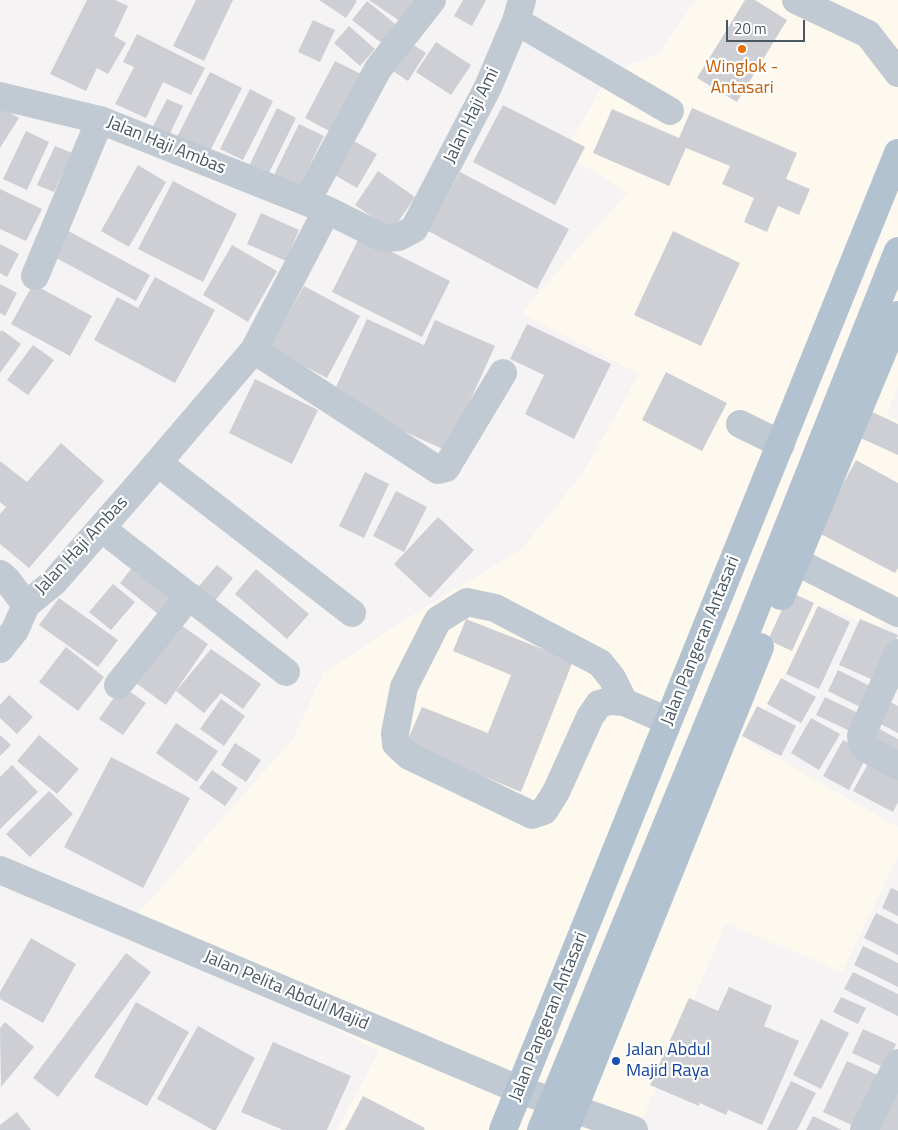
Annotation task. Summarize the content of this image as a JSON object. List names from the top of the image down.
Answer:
{
  "streets": {
    "main road": ["Jalan Pangeran Antasari"],
    "street": ["Jalan Haji Ami", "Jalan Haji Ambas", "Jalan Pelita Abdul Majid"]
  },
  "crossings": [
    ["Jalan Haji Ami", "Jalan Haji Ambas"],
    ["Jalan Pangeran Antasari", "Jalan Pelita Abdul Majid"]
  ],
  "places": ["Winglok - Antasari", "Jalan Abdul Majid Raya"],
  "scale_bar": "20 m"
}
